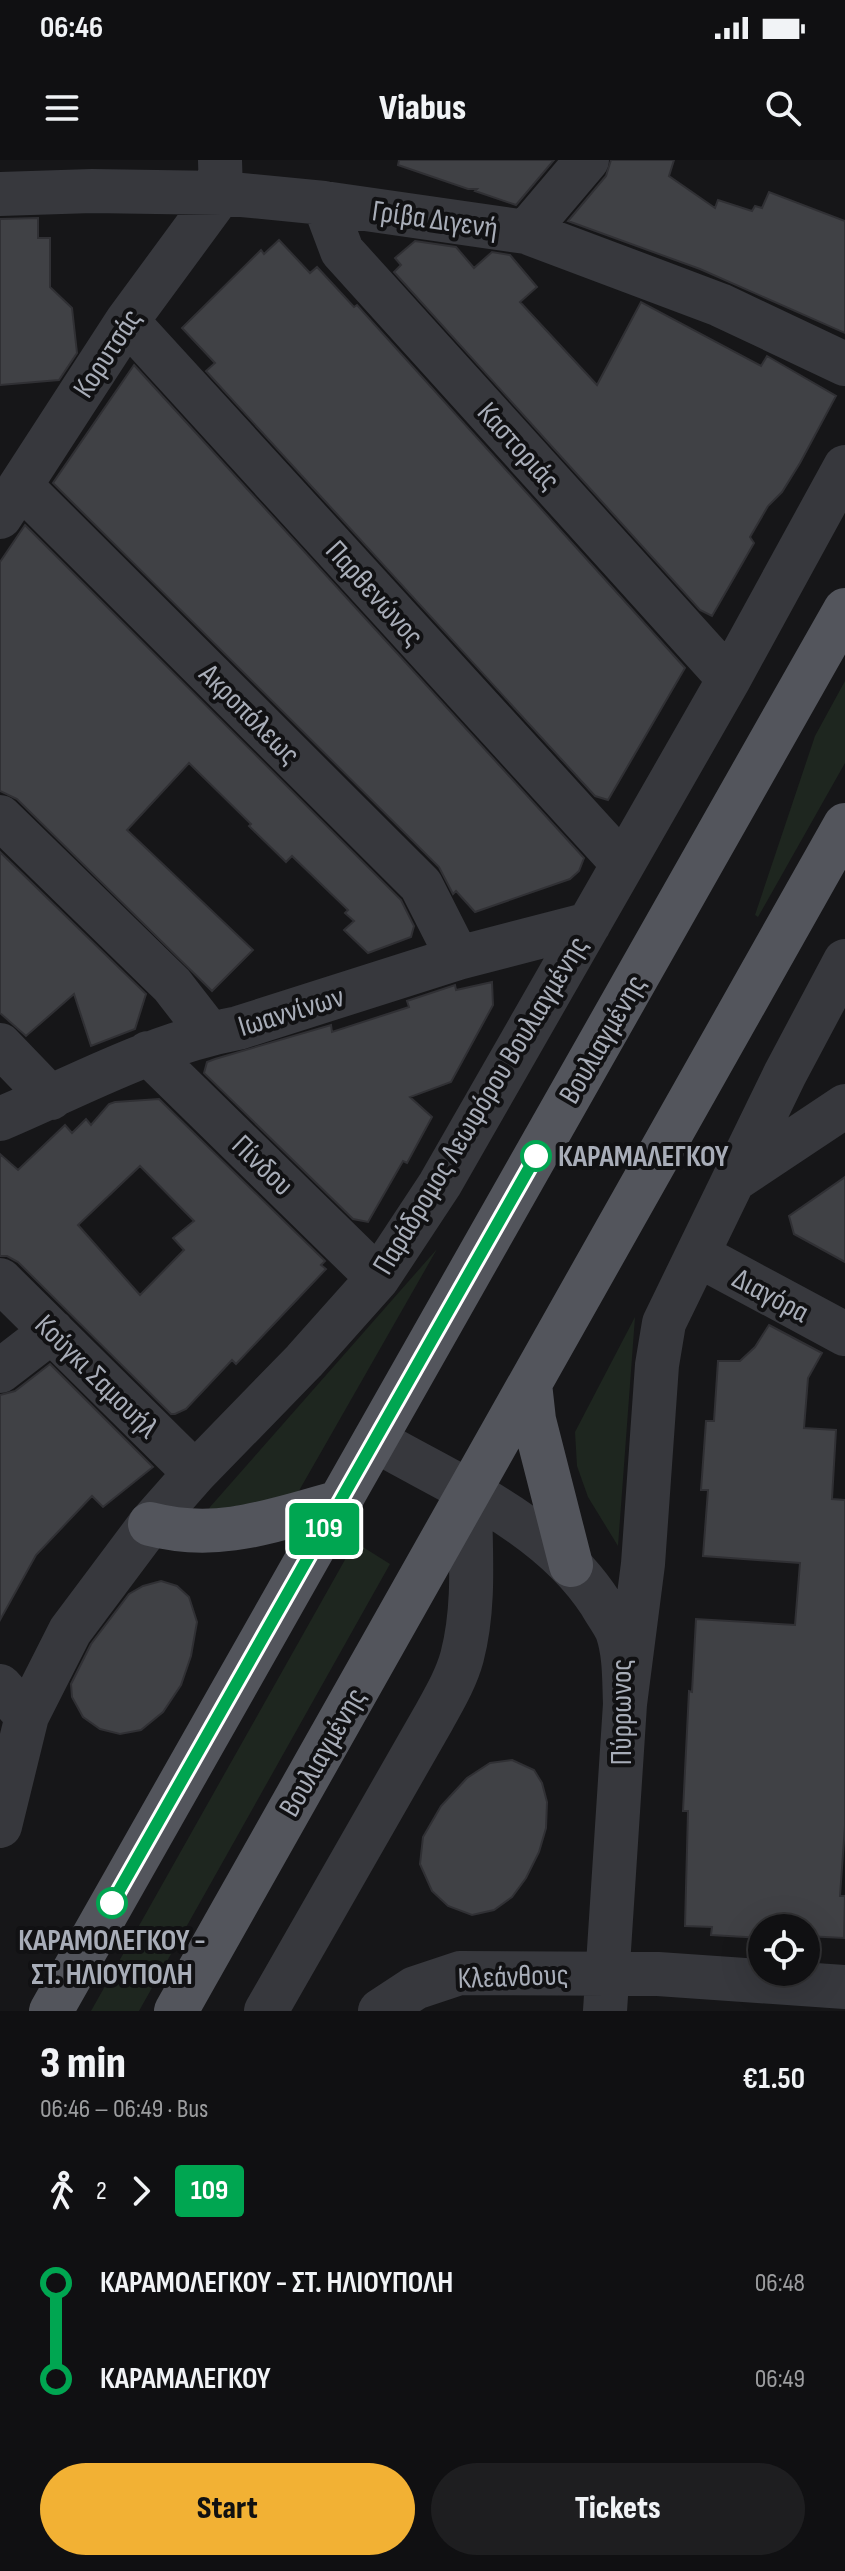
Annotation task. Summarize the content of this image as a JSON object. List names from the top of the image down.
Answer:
{
  "streets": {
    "main road": ["Βουλιαγμένης"],
    "street": [
      "Γρίβα Διγενή",
      "Κορυτσάς",
      "Καστοριάς",
      "Παρθενώνος",
      "Ακροπόλεως",
      "Ιωαννίνων",
      "Παράδρομος Λεωφόρου Βουλιαγμένης",
      "Πίνδου",
      "Διαγόρα",
      "Κούγκι Σαμουήλ",
      "Πύρρωνος",
      "Κλεάνθους"
    ]
  },
  "crossings": [
    ["Γρίβα Διγενή", "Κορυτσάς"],
    ["Γρίβα Διγενή", "Καστοριάς"],
    ["Κορυτσάς", "Παρθενώνος"],
    ["Κορυτσάς", "Ακροπόλεως"],
    ["Καστοριάς", "Παράδρομος Λεωφόρου Βουλιαγμένης"],
    ["Παρθενώνος", "Παράδρομος Λεωφόρου Βουλιαγμένης"],
    ["Ακροπόλεως", "Ιωαννίνων"],
    ["Ιωαννίνων", "Παράδρομος Λεωφόρου Βουλιαγμένης"],
    ["Ιωαννίνων", "Πίνδου"],
    ["Βουλιαγμένης", "Πύρρωνος"],
    ["Παράδρομος Λεωφόρου Βουλιαγμένης", "Πίνδου"],
    ["Παράδρομος Λεωφόρου Βουλιαγμένης", "Κούγκι Σαμουήλ"],
    ["Πύρρωνος", "Κλεάνθους"]
  ],
  "places": ["ΚΑΡΑΜΑΛΕΓΚΟΥ", "ΚΑΡΑΜΟΛΕΓΚΟΥ - ΣΤ. ΗΛΙΟΥΠΟΛΗ"],
  "lines": ["bus line 109"],
  "page": {
    "status": "06:46",
    "header": "Viabus",
    "on_map": "109",
    "heading": ["3 min", "06:46 – 06:49 · Bus", "€1.50"],
    "legs": ["2", "109"],
    "list": [
      {
        "name": "ΚΑΡΑΜΟΛΕΓΚΟΥ - ΣΤ. ΗΛΙΟΥΠΟΛΗ",
        "value": "06:48"
      },
      {
        "name": "ΚΑΡΑΜΑΛΕΓΚΟΥ",
        "value": "06:49"
      }
    ],
    "buttons": ["Start", "Tickets"]
  }
}
